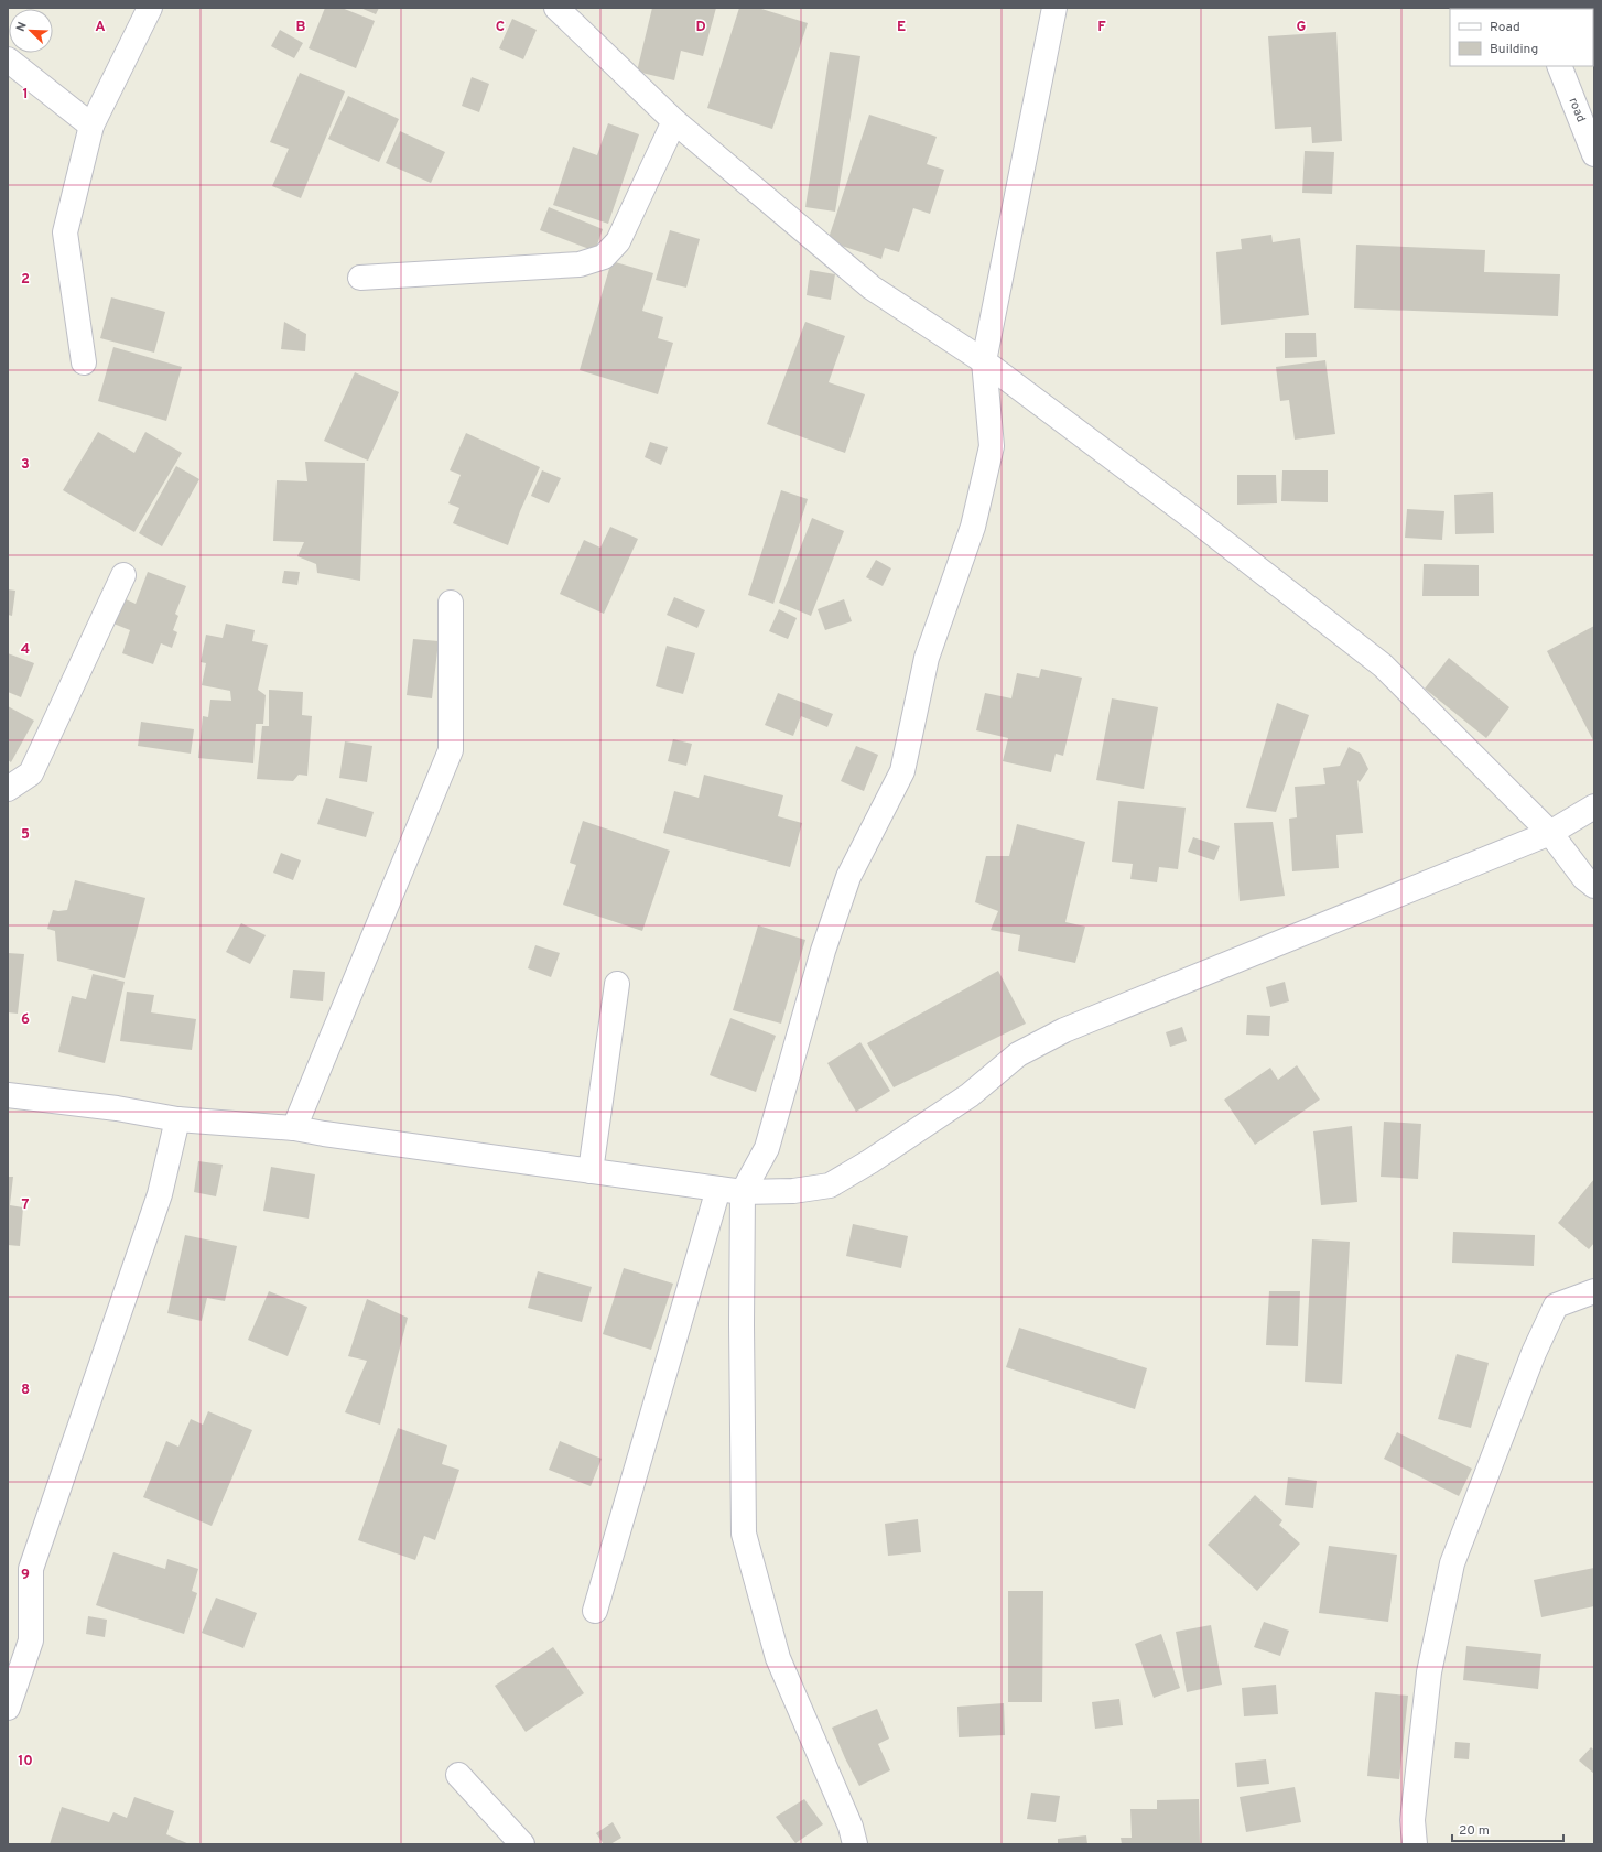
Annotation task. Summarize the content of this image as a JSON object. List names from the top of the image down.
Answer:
{
  "streets": {
    "street": ["road"]
  },
  "legend": ["Road", "Building"],
  "scale_bar": "20 m",
  "north": "top left",
  "grid": {
    "columns": [
      "A",
      "B",
      "C",
      "D",
      "E",
      "F",
      "G"
    ],
    "rows": [
      "1",
      "2",
      "3",
      "4",
      "5",
      "6",
      "7",
      "8",
      "9",
      "10"
    ]
  }
}
